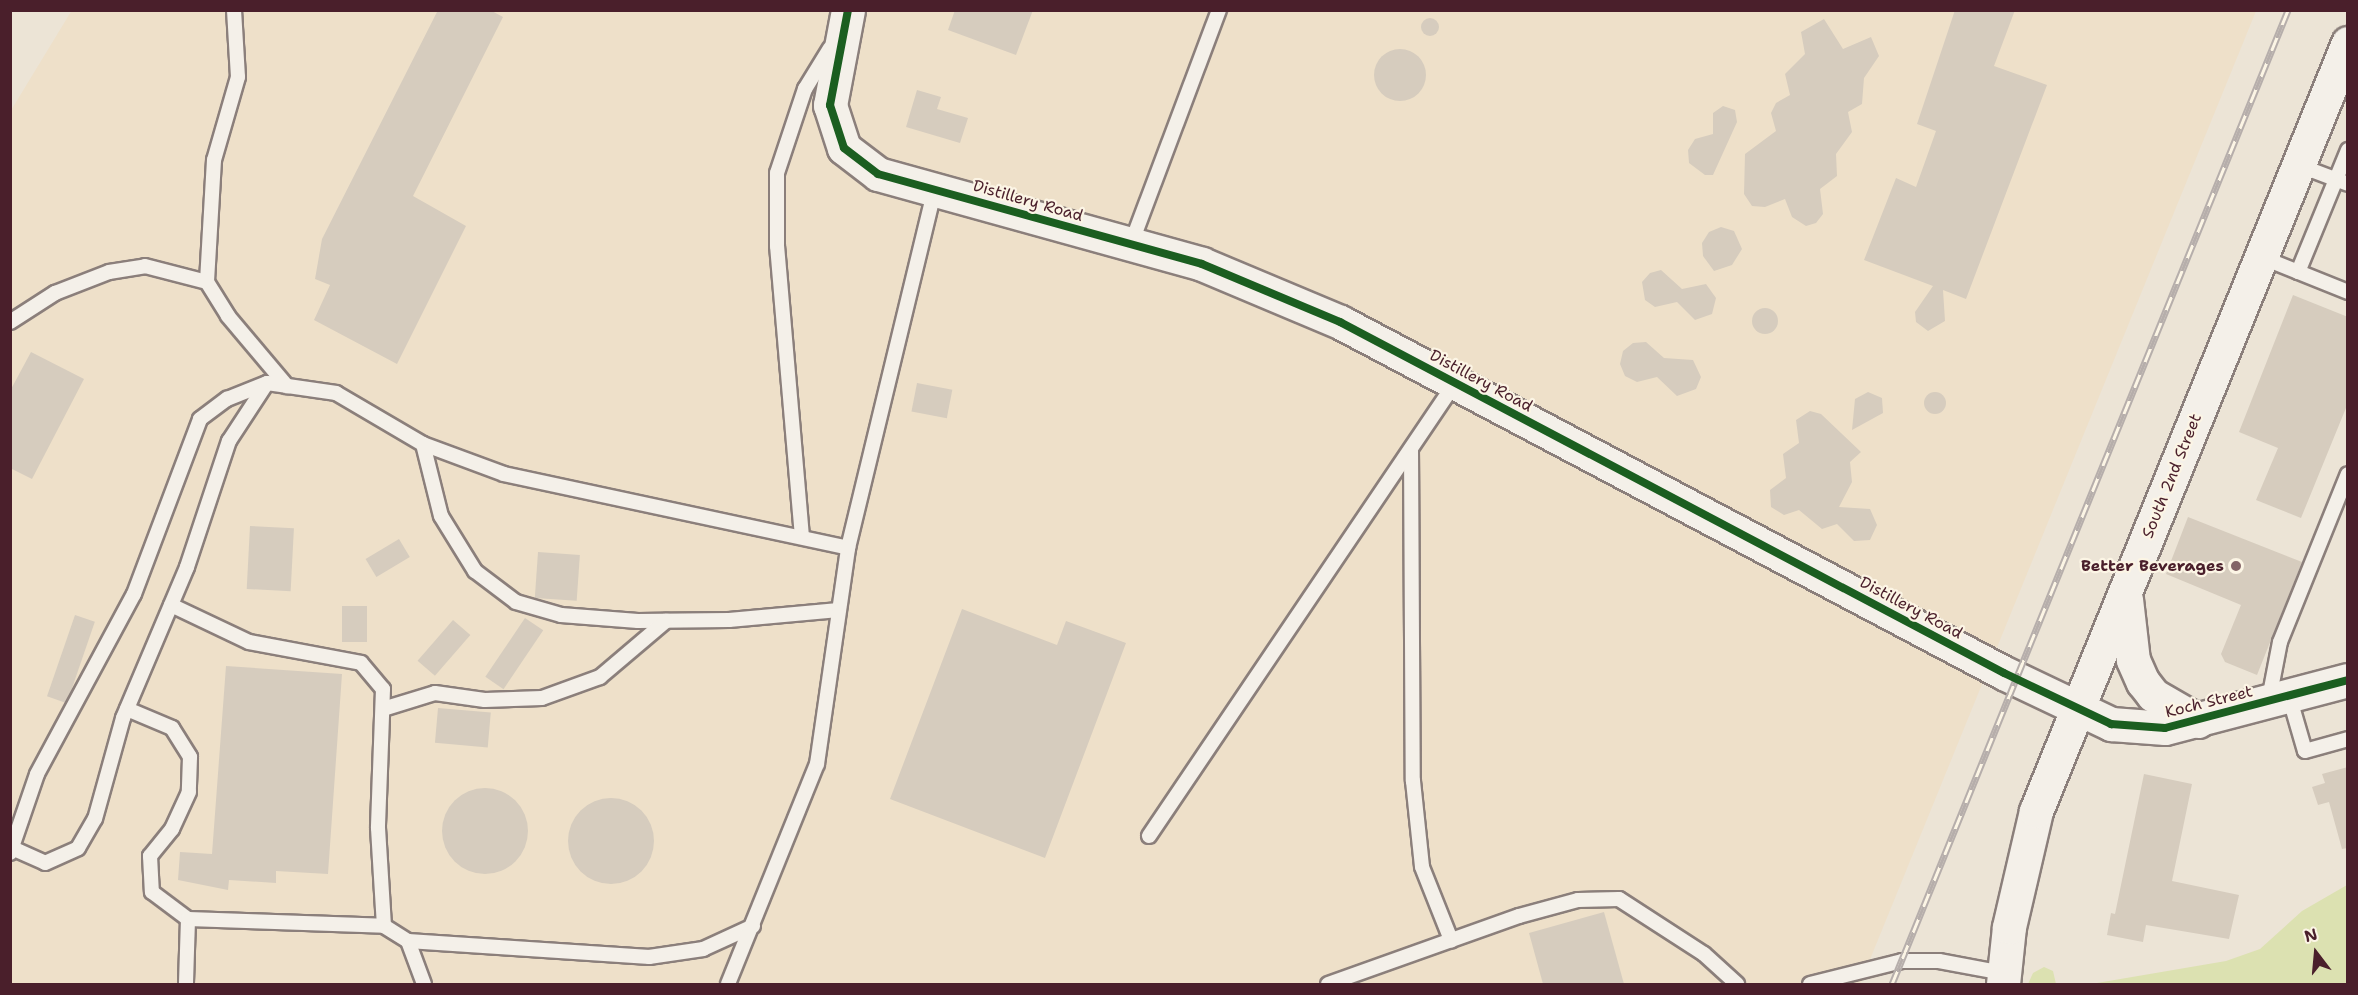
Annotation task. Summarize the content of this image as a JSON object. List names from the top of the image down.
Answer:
{
  "streets": {
    "street": ["Distillery Road", "South 2nd Street", "Koch Street"]
  },
  "crossings": [
    ["Distillery Road", "South 2nd Street"],
    ["Distillery Road", "Koch Street"],
    ["South 2nd Street", "Koch Street"]
  ],
  "places": ["Better Beverages"],
  "north": "top"
}
